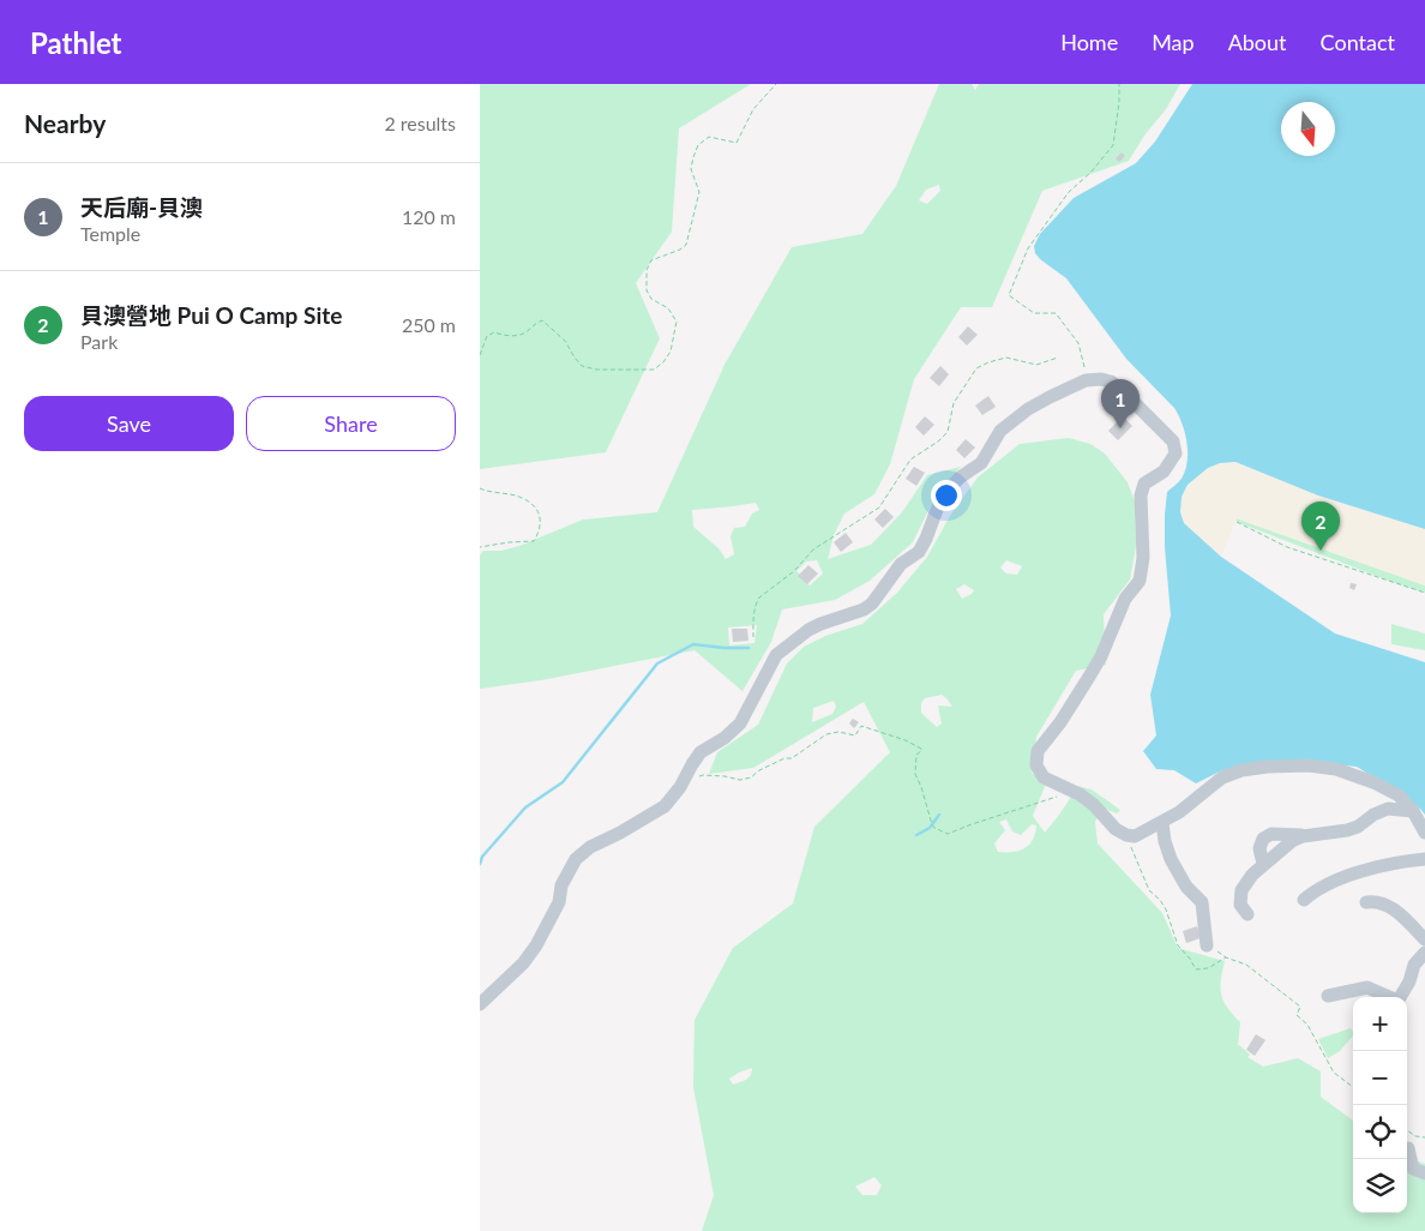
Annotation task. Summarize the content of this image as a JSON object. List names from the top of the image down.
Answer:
{
  "north": "bottom",
  "page": {
    "header": "Pathlet",
    "nav": [
      "Home",
      "Map",
      "About",
      "Contact"
    ],
    "heading": ["Nearby", "2 results"],
    "list": [
      {
        "mark": "1",
        "name": "天后廟-貝澳",
        "note": "Temple",
        "value": "120 m"
      },
      {
        "mark": "2",
        "name": "貝澳營地 Pui O Camp Site",
        "note": "Park",
        "value": "250 m"
      }
    ],
    "buttons": ["Save", "Share"],
    "pins": ["1", "2"],
    "map_buttons": ["+", "−"]
  }
}
